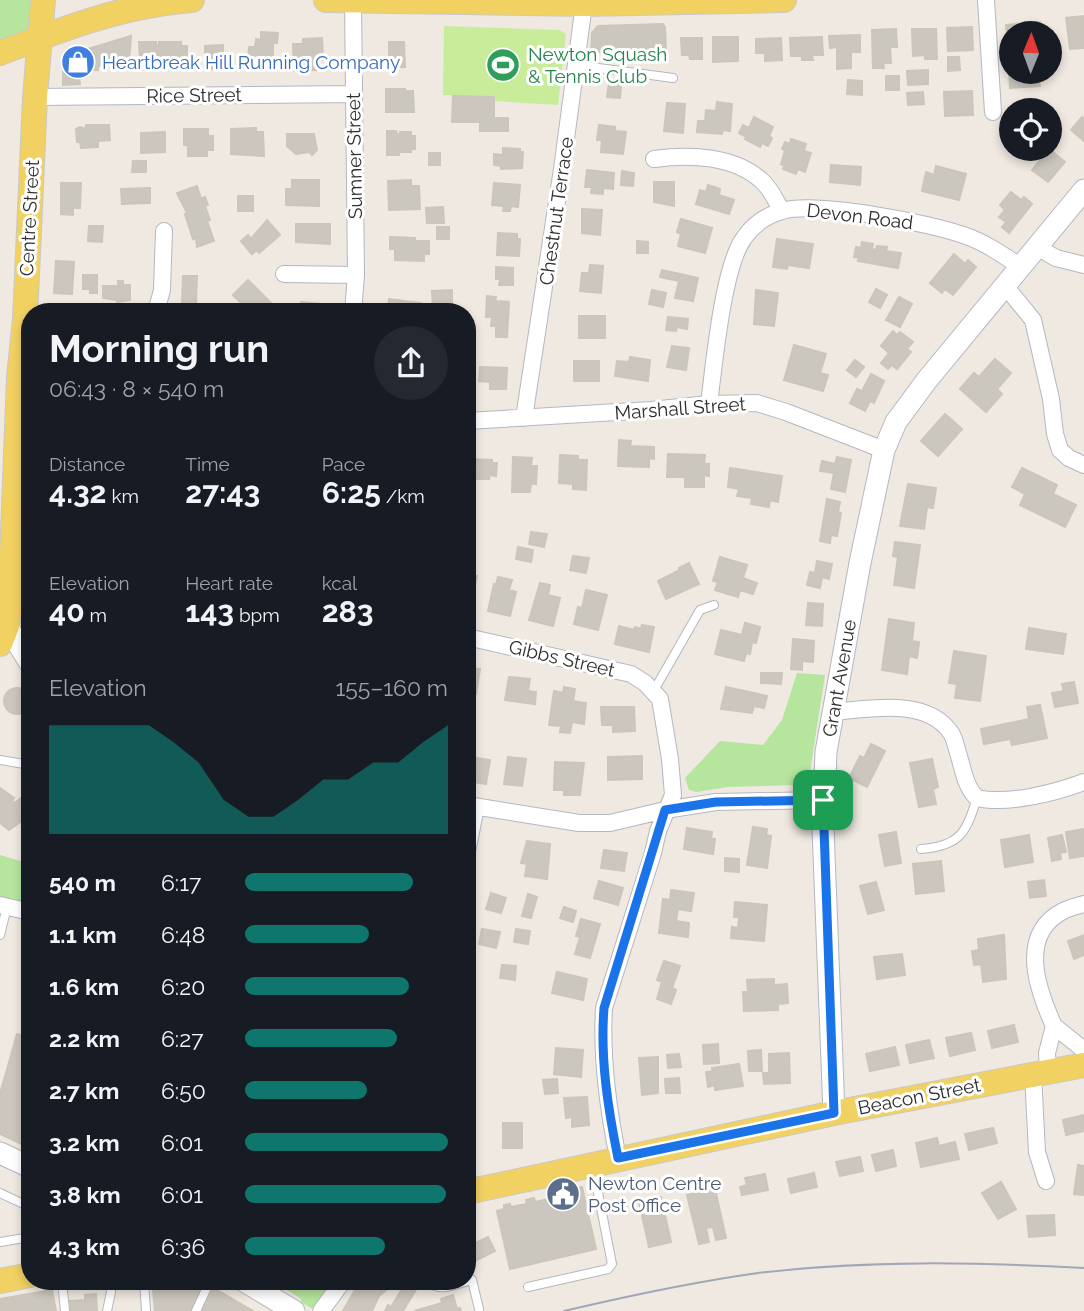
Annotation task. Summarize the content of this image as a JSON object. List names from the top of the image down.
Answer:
{
  "streets": {
    "main road": ["Centre Street", "Beacon Street"],
    "street": [
      "Rice Street",
      "Sumner Street",
      "Chestnut Terrace",
      "Devon Road",
      "Marshall Street",
      "Gibbs Street",
      "Grant Avenue"
    ]
  },
  "crossings": [
    ["Rice Street", "Sumner Street"],
    ["Rice Street", "Centre Street"],
    ["Chestnut Terrace", "Marshall Street"],
    ["Devon Road", "Marshall Street"],
    ["Devon Road", "Grant Avenue"],
    ["Marshall Street", "Grant Avenue"],
    ["Grant Avenue", "Beacon Street"]
  ],
  "places": {
    "shop": ["Heartbreak Hill Running Company"],
    "sports": ["Newton Squash & Tennis Club"],
    "public building": ["Newton Centre Post Office"]
  },
  "north": "top",
  "page": {
    "heading": ["Morning run", "06:43 · 8 × 540 m"],
    "stats": [
      ["Distance", "4.32 km"],
      ["Time", "27:43"],
      ["Pace", "6:25 /km"],
      ["Elevation", "40 m"],
      ["Heart rate", "143 bpm"],
      ["kcal", "283"]
    ],
    "chart": ["Elevation", "155–160 m"],
    "list": [
      {
        "name": "540 m",
        "note": "6:17"
      },
      {
        "name": "1.1 km",
        "note": "6:48"
      },
      {
        "name": "1.6 km",
        "note": "6:20"
      },
      {
        "name": "2.2 km",
        "note": "6:27"
      },
      {
        "name": "2.7 km",
        "note": "6:50"
      },
      {
        "name": "3.2 km",
        "note": "6:01"
      },
      {
        "name": "3.8 km",
        "note": "6:01"
      },
      {
        "name": "4.3 km",
        "note": "6:36"
      }
    ]
  }
}
